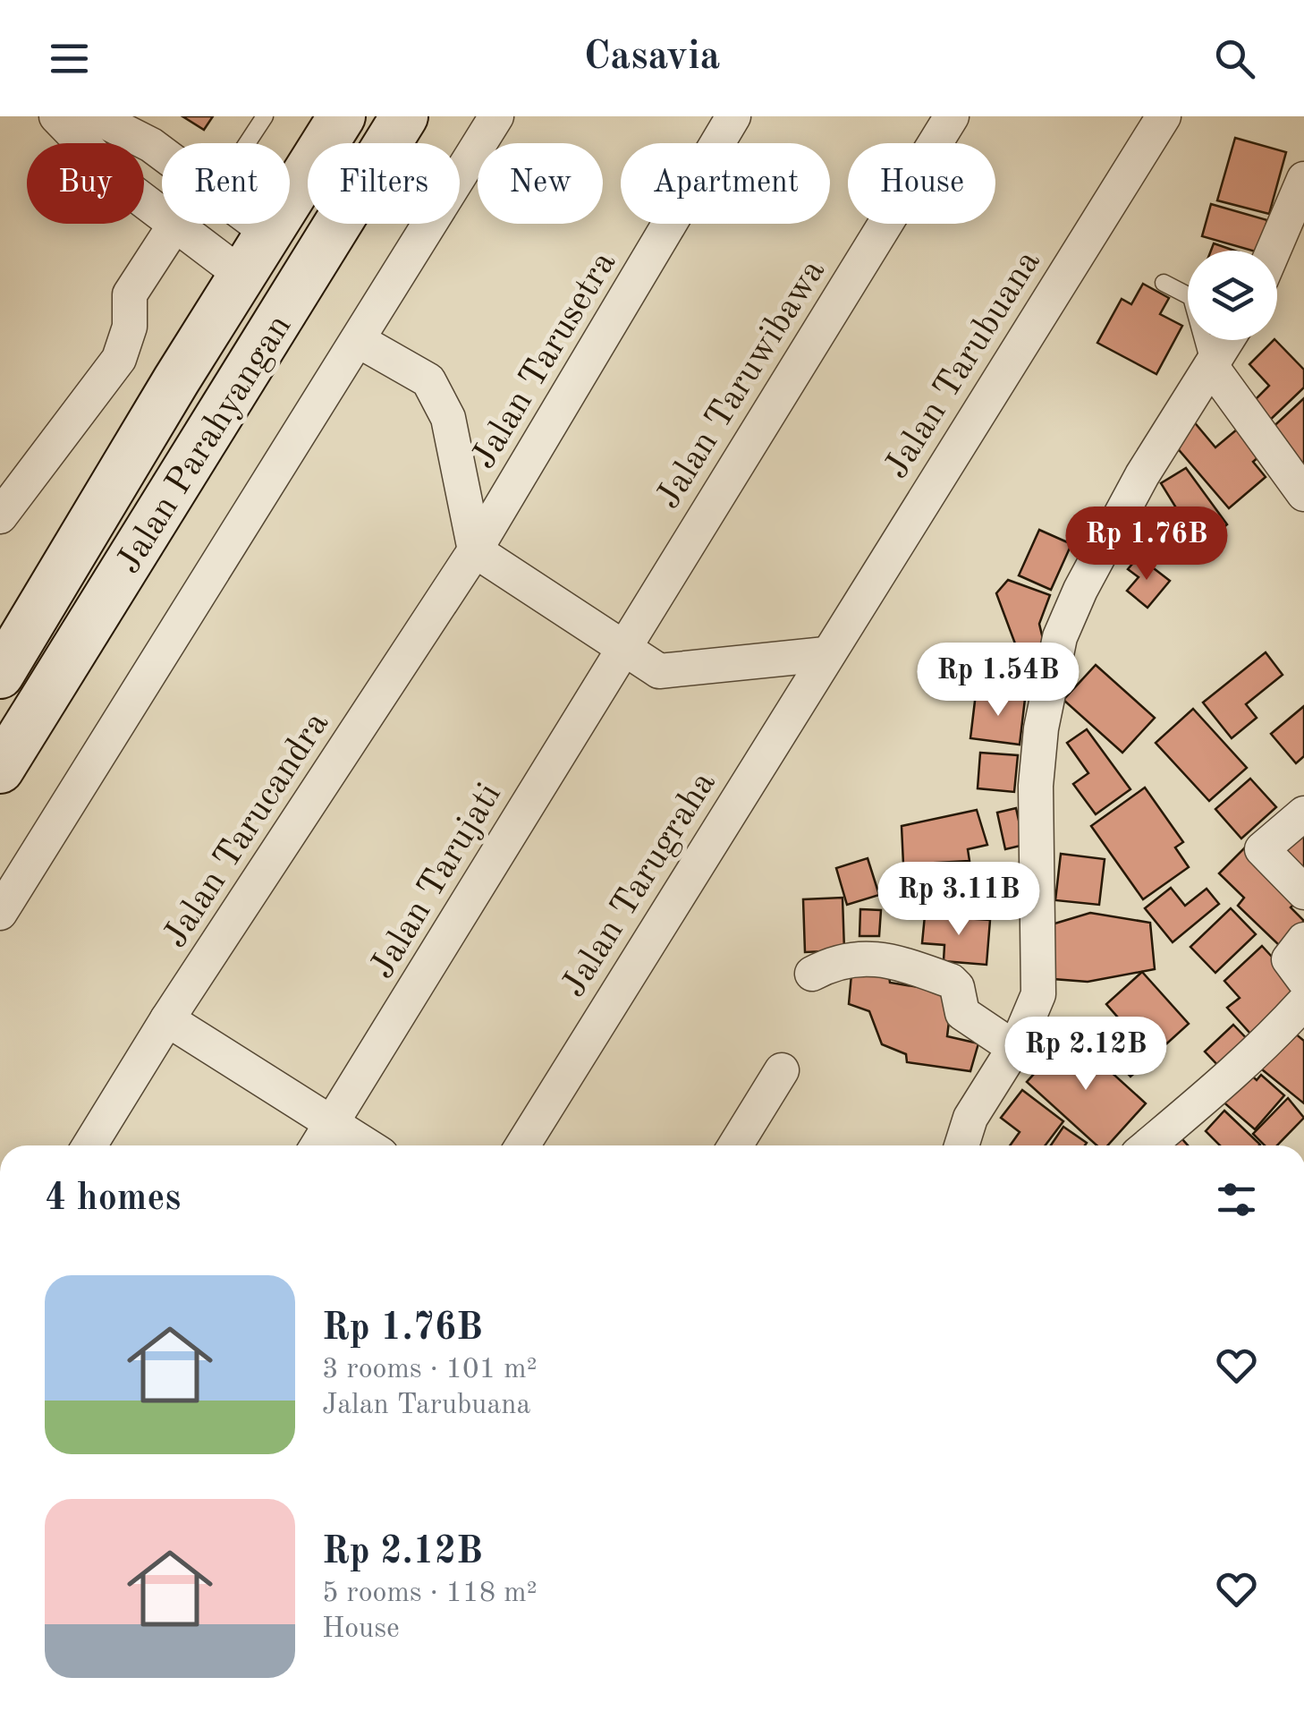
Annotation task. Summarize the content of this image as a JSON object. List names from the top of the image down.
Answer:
{
  "streets": {
    "main road": ["Jalan Parahyangan"],
    "street": [
      "Jalan Tarusetra",
      "Jalan Tarubuana",
      "Jalan Taruwibawa",
      "Jalan Tarucandra",
      "Jalan Tarujati",
      "Jalan Tarugraha"
    ]
  },
  "crossings": [
    ["Jalan Tarusetra", "Jalan Tarucandra"],
    ["Jalan Tarubuana", "Jalan Tarugraha"],
    ["Jalan Taruwibawa", "Jalan Tarujati"]
  ],
  "page": {
    "header": "Casavia",
    "chip": [
      "Buy",
      "Rent",
      "Filters",
      "New",
      "Apartment",
      "House"
    ],
    "price": [
      "Rp 1.76B",
      "Rp 1.54B",
      "Rp 3.11B",
      "Rp 2.12B"
    ],
    "heading": "4 homes",
    "list": [
      {
        "name": "Rp 1.76B",
        "note": "3 rooms · 101 m² · Jalan Tarubuana"
      },
      {
        "name": "Rp 2.12B",
        "note": "5 rooms · 118 m² · House"
      }
    ]
  }
}
